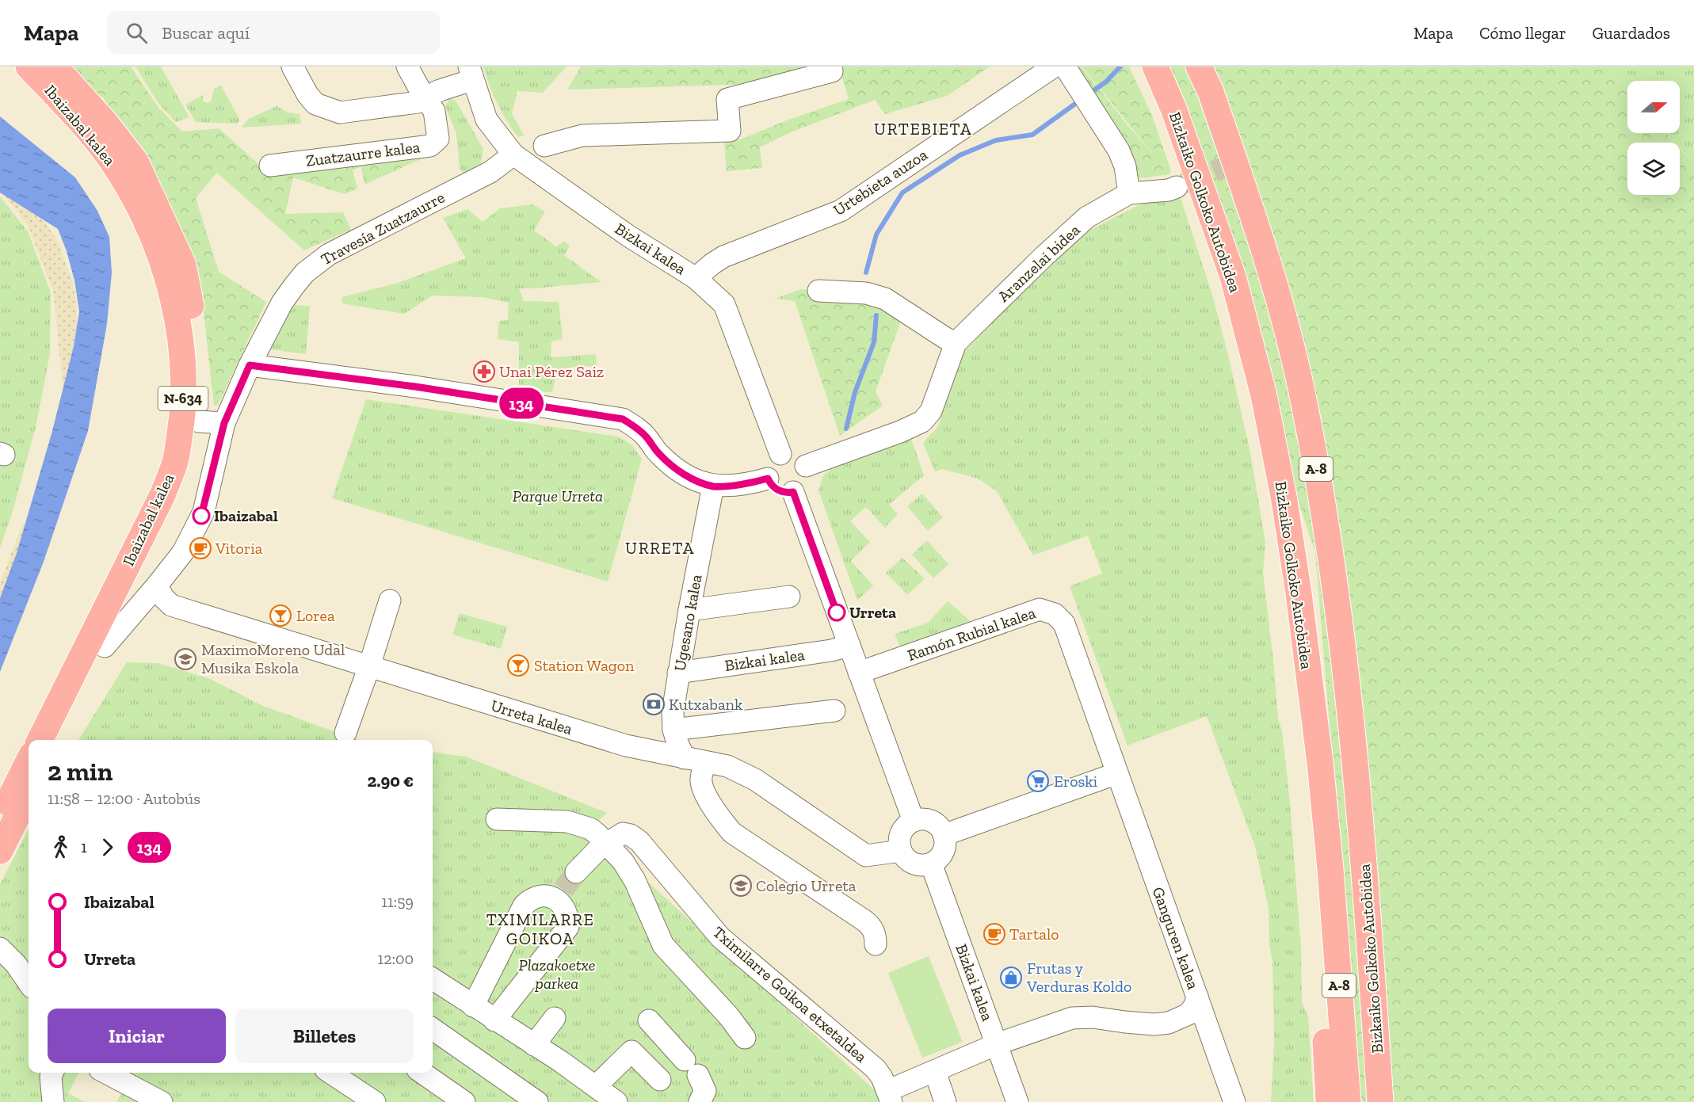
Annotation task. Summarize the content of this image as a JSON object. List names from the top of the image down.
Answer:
{
  "streets": {
    "highway": [
      "Ibaizabal kalea",
      "Bizkaiko Golkoko Autobidea",
      "N-634",
      "A-8"
    ],
    "street": [
      "Zuatzaurre kalea",
      "Urtebieta auzoa",
      "Travesía Zuatzaurre",
      "Bizkai kalea",
      "Aranzelai bidea",
      "Ugesano kalea",
      "Ramón Rubial kalea",
      "Urreta kalea",
      "Ganguren kalea",
      "Tximilarre Goikoa etxetaldea"
    ]
  },
  "crossings": [
    ["Ibaizabal kalea", "Travesía Zuatzaurre"],
    ["Urtebieta auzoa", "Bizkai kalea"],
    ["Travesía Zuatzaurre", "Bizkai kalea"],
    ["Travesía Zuatzaurre", "Urreta kalea"],
    ["Bizkai kalea", "Aranzelai bidea"],
    ["Bizkai kalea", "Ugesano kalea"],
    ["Bizkai kalea", "Urreta kalea"],
    ["Ugesano kalea", "Urreta kalea"],
    ["Ramón Rubial kalea", "Ganguren kalea"]
  ],
  "districts": ["URTEBIETA", "URRETA", "TXIMILARRE GOIKOA"],
  "parks": ["Parque Urreta", "Plazakoetxe parkea"],
  "places": {
    "pharmacy": ["Unai Pérez Saiz"],
    "other": ["Ibaizabal", "Urreta"],
    "cafe": ["Vitoria", "Tartalo"],
    "bar": ["Lorea", "Station Wagon"],
    "school or university": ["MaximoMoreno Udal Musika Eskola", "Colegio Urreta"],
    "bank": ["Kutxabank"],
    "supermarket": ["Eroski"],
    "shop": ["Frutas y Verduras Koldo"]
  },
  "lines": ["bus line 134"],
  "north": "right",
  "page": {
    "header": "Mapa",
    "search": "Buscar aquí",
    "nav": ["Mapa", "Cómo llegar", "Guardados"],
    "on_map": "134",
    "heading": ["2 min", "11:58 – 12:00 · Autobús", "2.90 €"],
    "legs": ["1", "134"],
    "list": [
      {
        "name": "Ibaizabal",
        "value": "11:59"
      },
      {
        "name": "Urreta",
        "value": "12:00"
      }
    ],
    "buttons": ["Iniciar", "Billetes"]
  }
}
